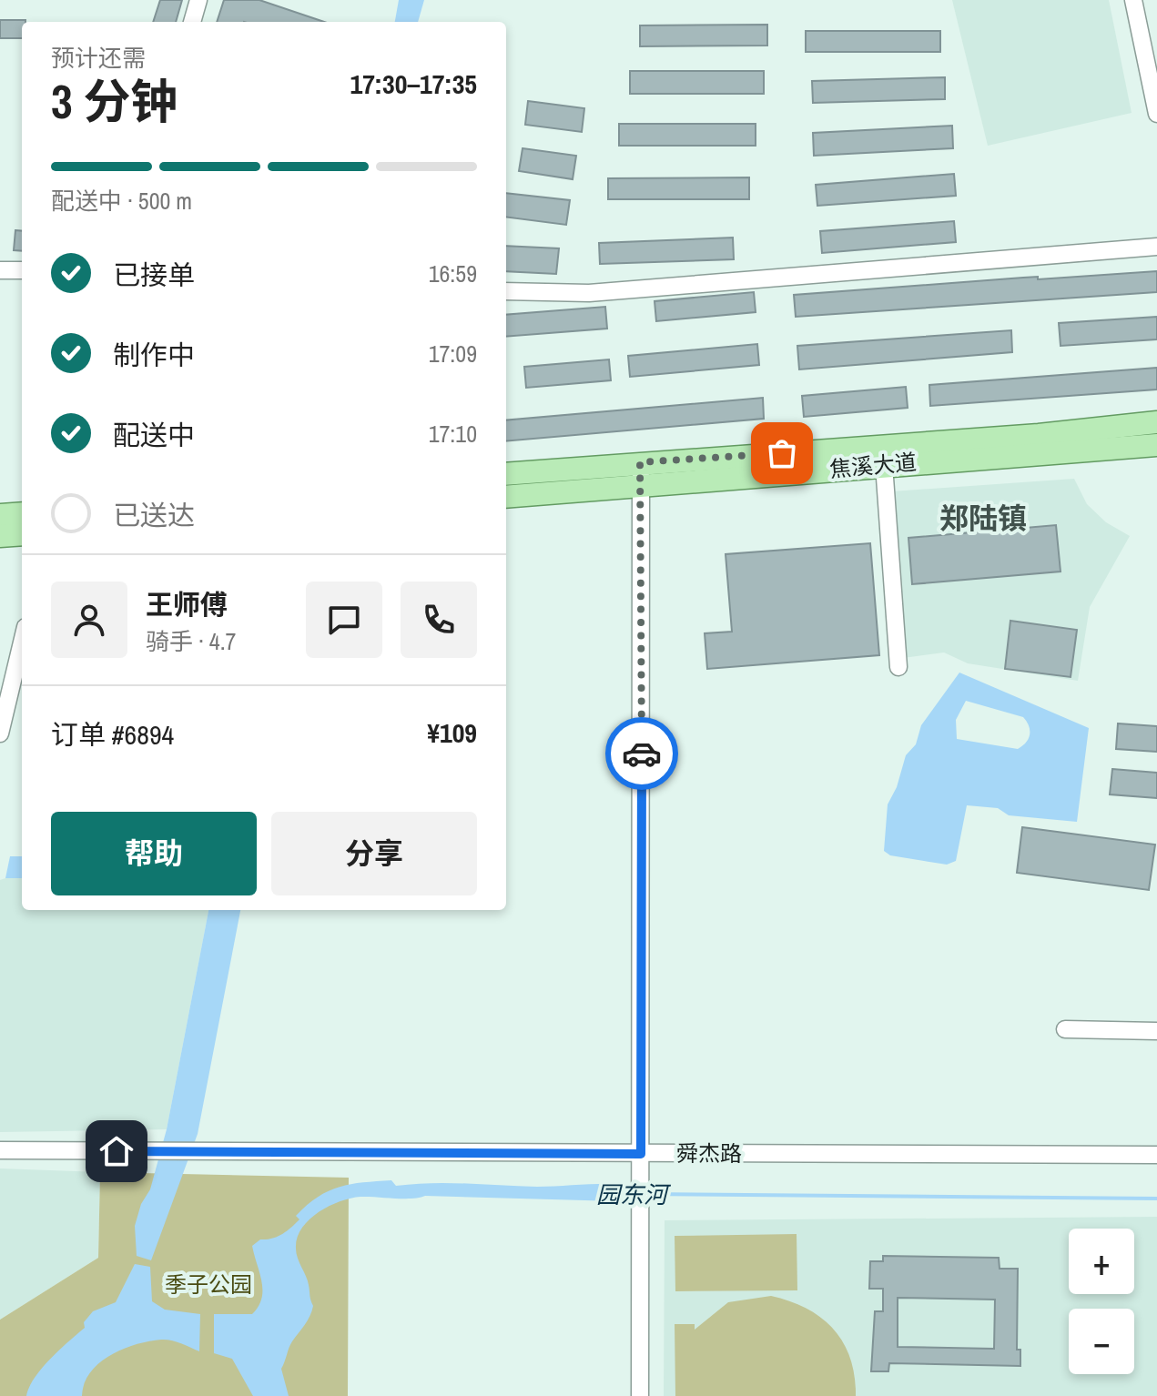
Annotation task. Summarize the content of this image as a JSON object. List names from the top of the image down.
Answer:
{
  "streets": {
    "main road": ["焦溪大道"],
    "street": ["舜杰路"]
  },
  "districts": ["郑陆镇"],
  "water": ["园东河"],
  "parks": ["季子公园"],
  "page": {
    "heading": ["3 分钟", "预计还需", "17:30–17:35"],
    "panel": [
      "王师傅",
      "骑手 · 4.7",
      "订单 #6894",
      "¥109"
    ],
    "bar": "配送中 · 500 m",
    "list": [
      ["已接单", "16:59"],
      ["制作中", "17:09"],
      ["配送中", "17:10"],
      "已送达"
    ],
    "buttons": ["帮助", "分享"],
    "map_buttons": ["+", "−"]
  }
}
